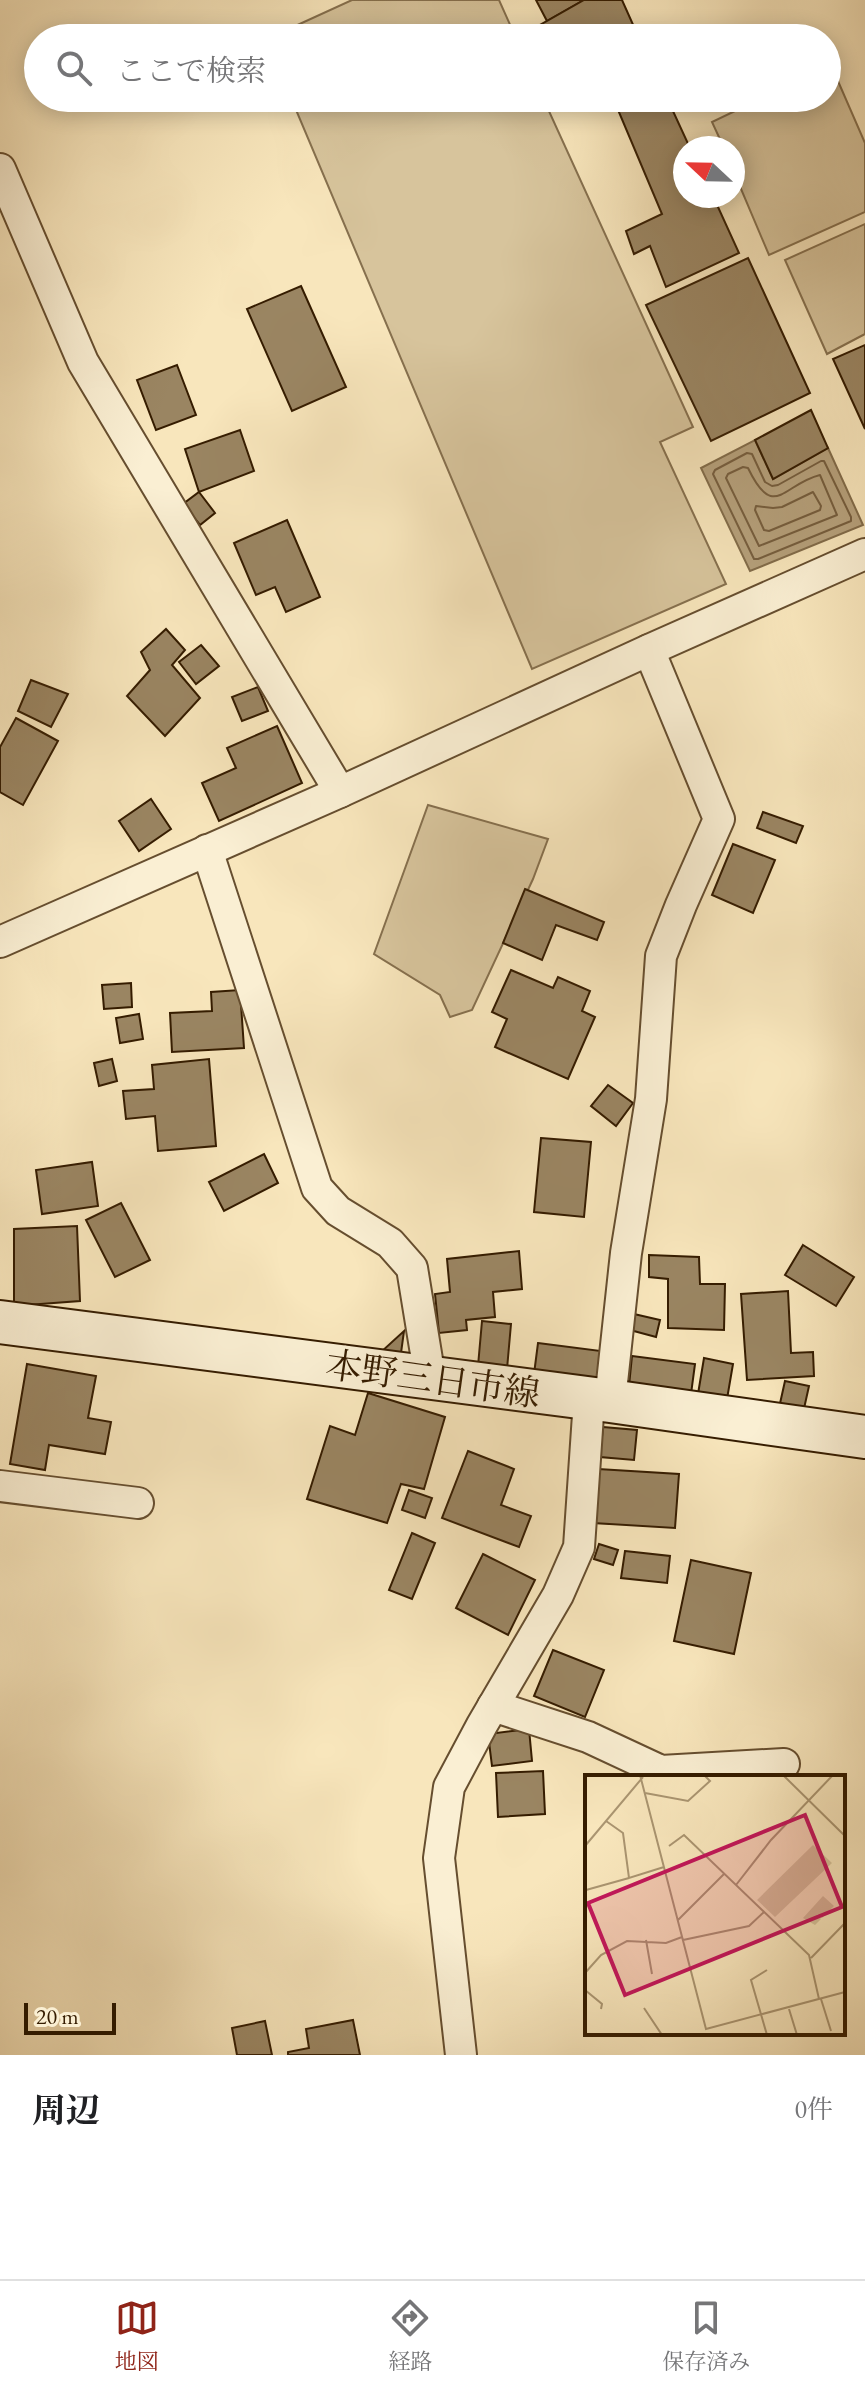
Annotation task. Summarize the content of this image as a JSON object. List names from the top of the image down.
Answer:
{
  "streets": {
    "main road": ["本野三日市線"]
  },
  "scale_bar": "20 m",
  "north": "left",
  "page": {
    "search": "ここで検索",
    "scale": "20 m",
    "heading": ["周辺", "0件"],
    "nav": ["地図", "経路", "保存済み"]
  }
}
